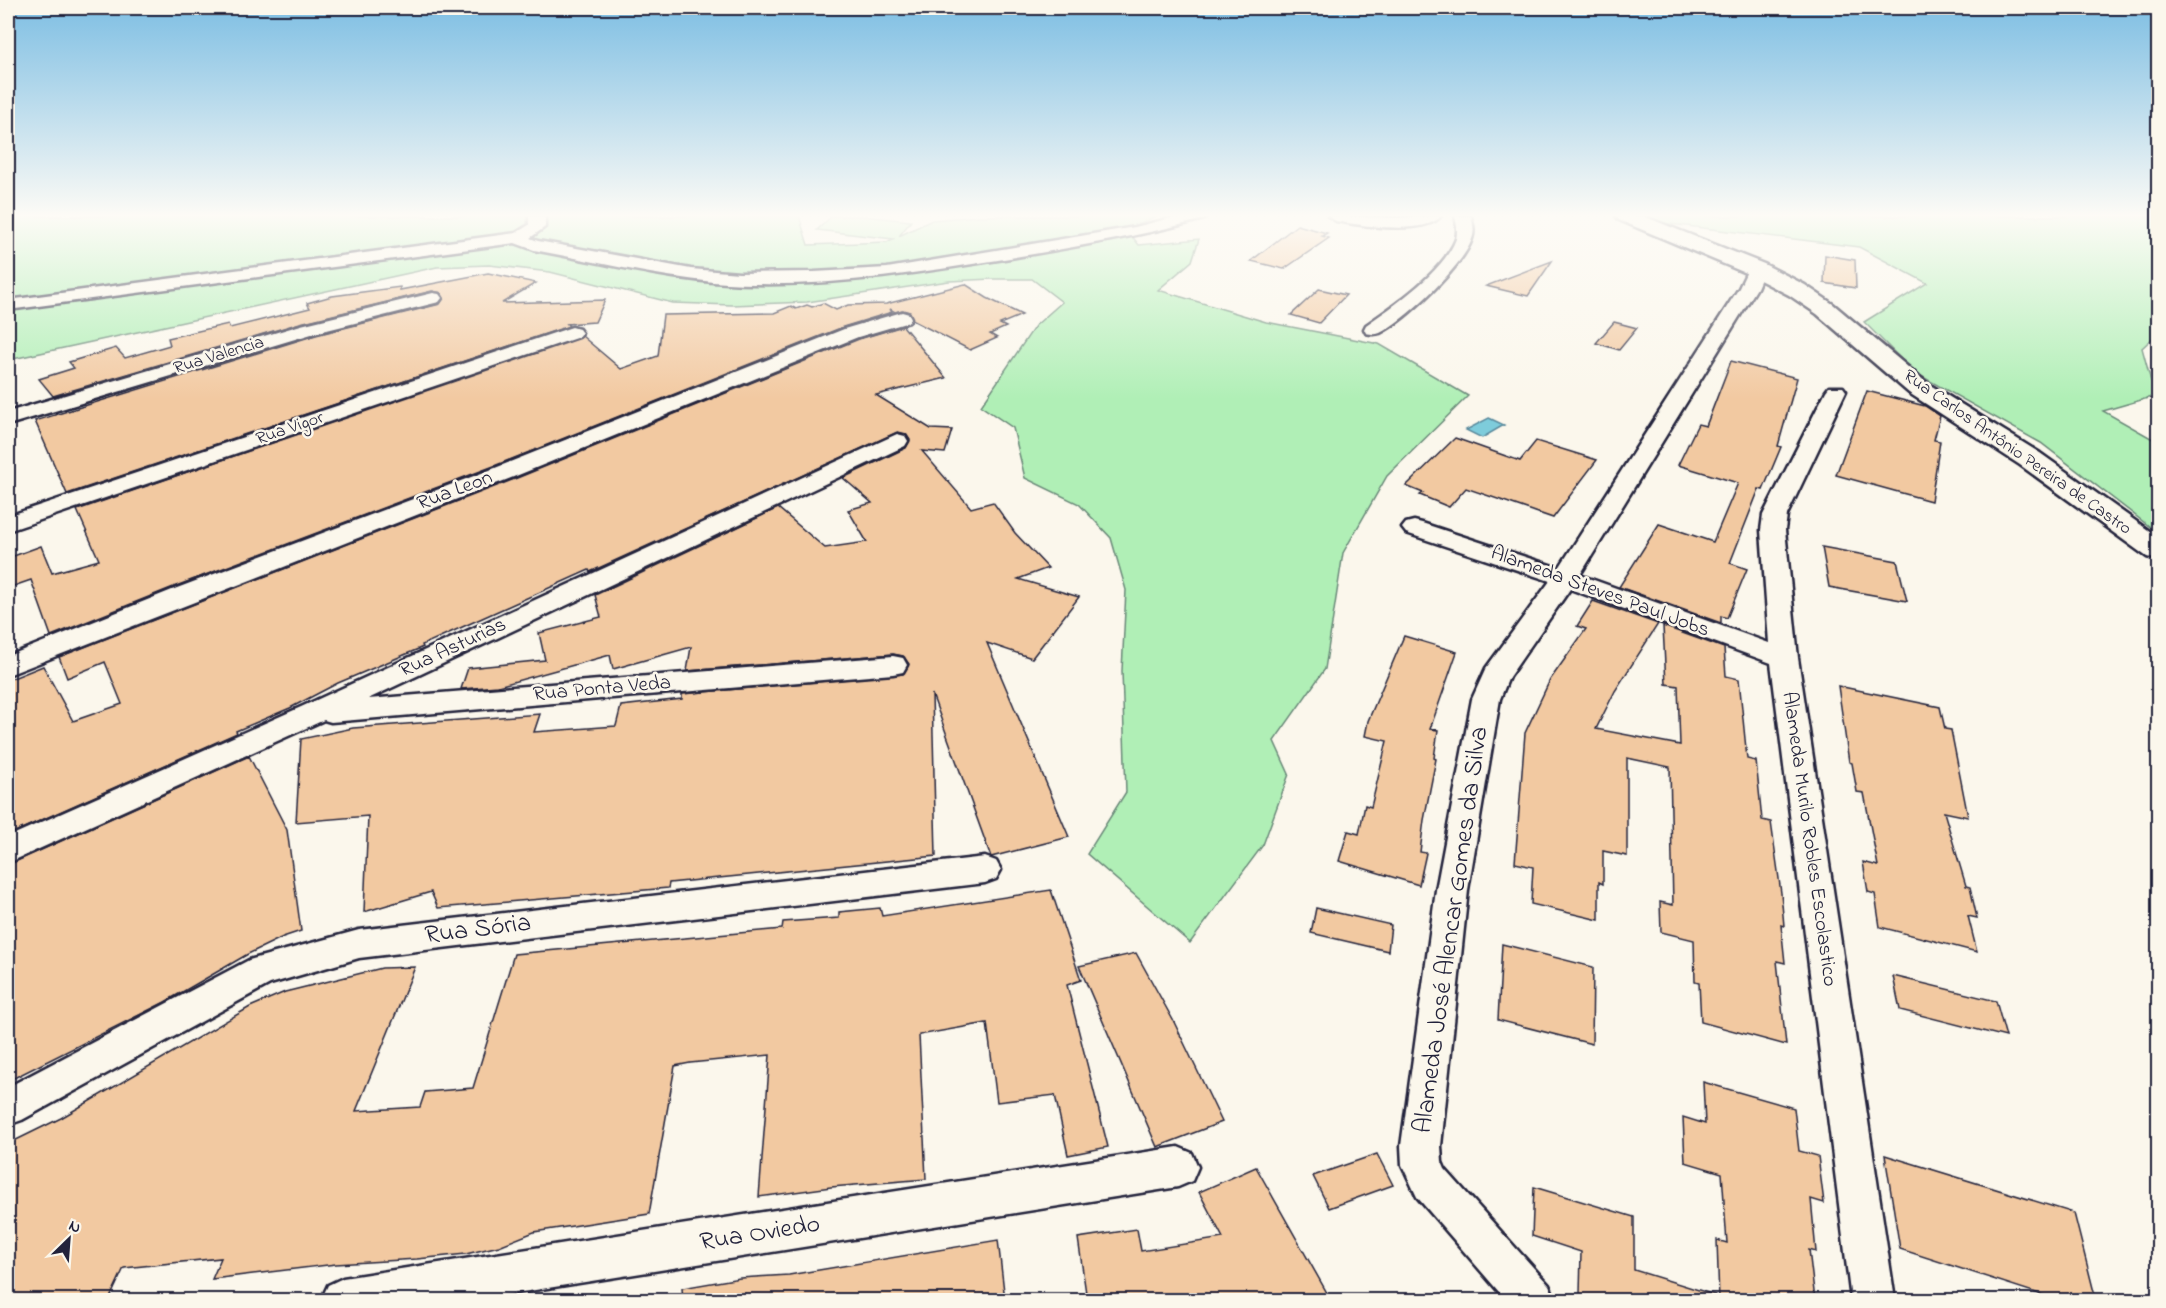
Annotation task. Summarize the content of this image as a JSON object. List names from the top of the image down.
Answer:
{
  "streets": {
    "street": [
      "Rua Valencia",
      "Rua Vigor",
      "Rua Carlos Antônio Pereira de Castro",
      "Rua Leon",
      "Alameda Steves Paul Jobs",
      "Rua Asturias",
      "Rua Ponta Veda",
      "Alameda Murilo Robles Escolastico",
      "Rua Sória",
      "Alameda José Alencar Gomes da Silva",
      "Rua Oviedo"
    ]
  },
  "crossings": [
    ["Alameda Steves Paul Jobs", "Alameda Murilo Robles Escolastico"],
    ["Alameda Steves Paul Jobs", "Alameda José Alencar Gomes da Silva"],
    ["Rua Asturias", "Rua Ponta Veda"]
  ],
  "north": "top right"
}
